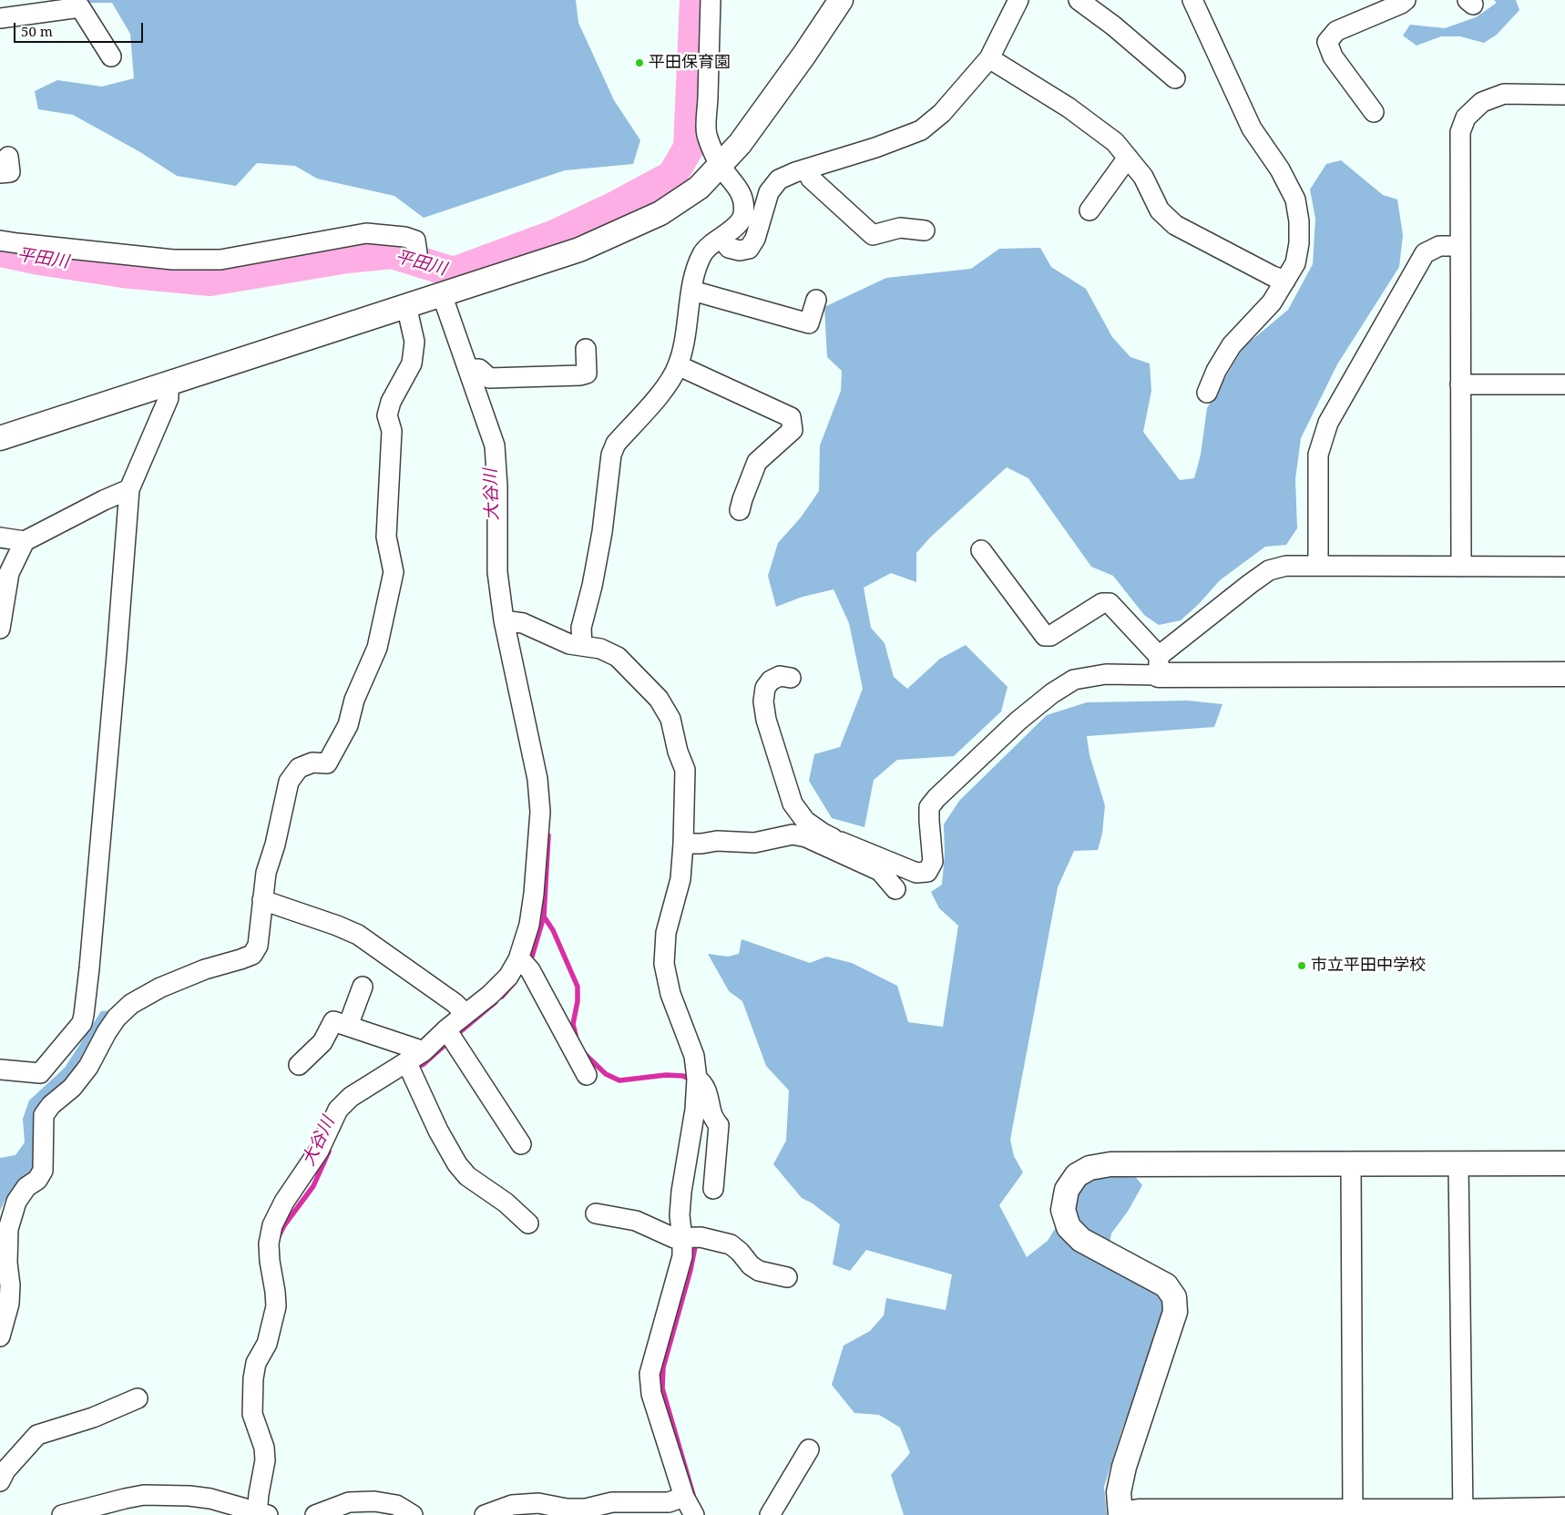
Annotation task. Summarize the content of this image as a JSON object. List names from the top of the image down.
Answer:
{
  "water": ["平田川", "大谷川"],
  "places": ["平田保育園", "市立平田中学校"],
  "scale_bar": "50 m"
}
